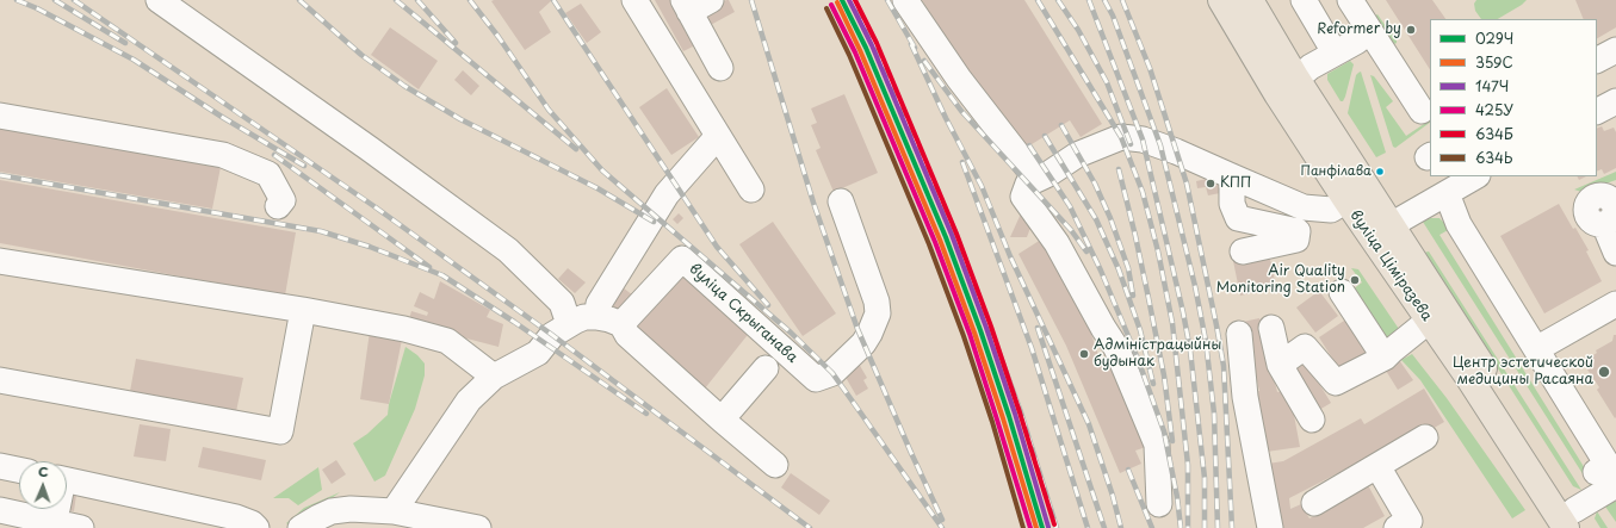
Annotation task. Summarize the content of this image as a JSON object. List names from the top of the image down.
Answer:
{
  "streets": {
    "main road": ["вуліца Ціміразева"],
    "street": ["вуліца Скрыганава"]
  },
  "places": [
    "Reformer by",
    "Панфілава",
    "КПП",
    "Air Quality Monitoring Station",
    "Адміністрацыйны будынак",
    "Центр эстетической медицины Расаяна"
  ],
  "lines": [
    "transit line 029Ч",
    "transit line 147Ч",
    "transit line 634Б",
    "transit line 359С",
    "transit line 425У",
    "transit line 634Ь"
  ],
  "legend": [
    "029Ч",
    "359С",
    "147Ч",
    "425У",
    "634Б",
    "634Ь"
  ],
  "north": "top"
}
